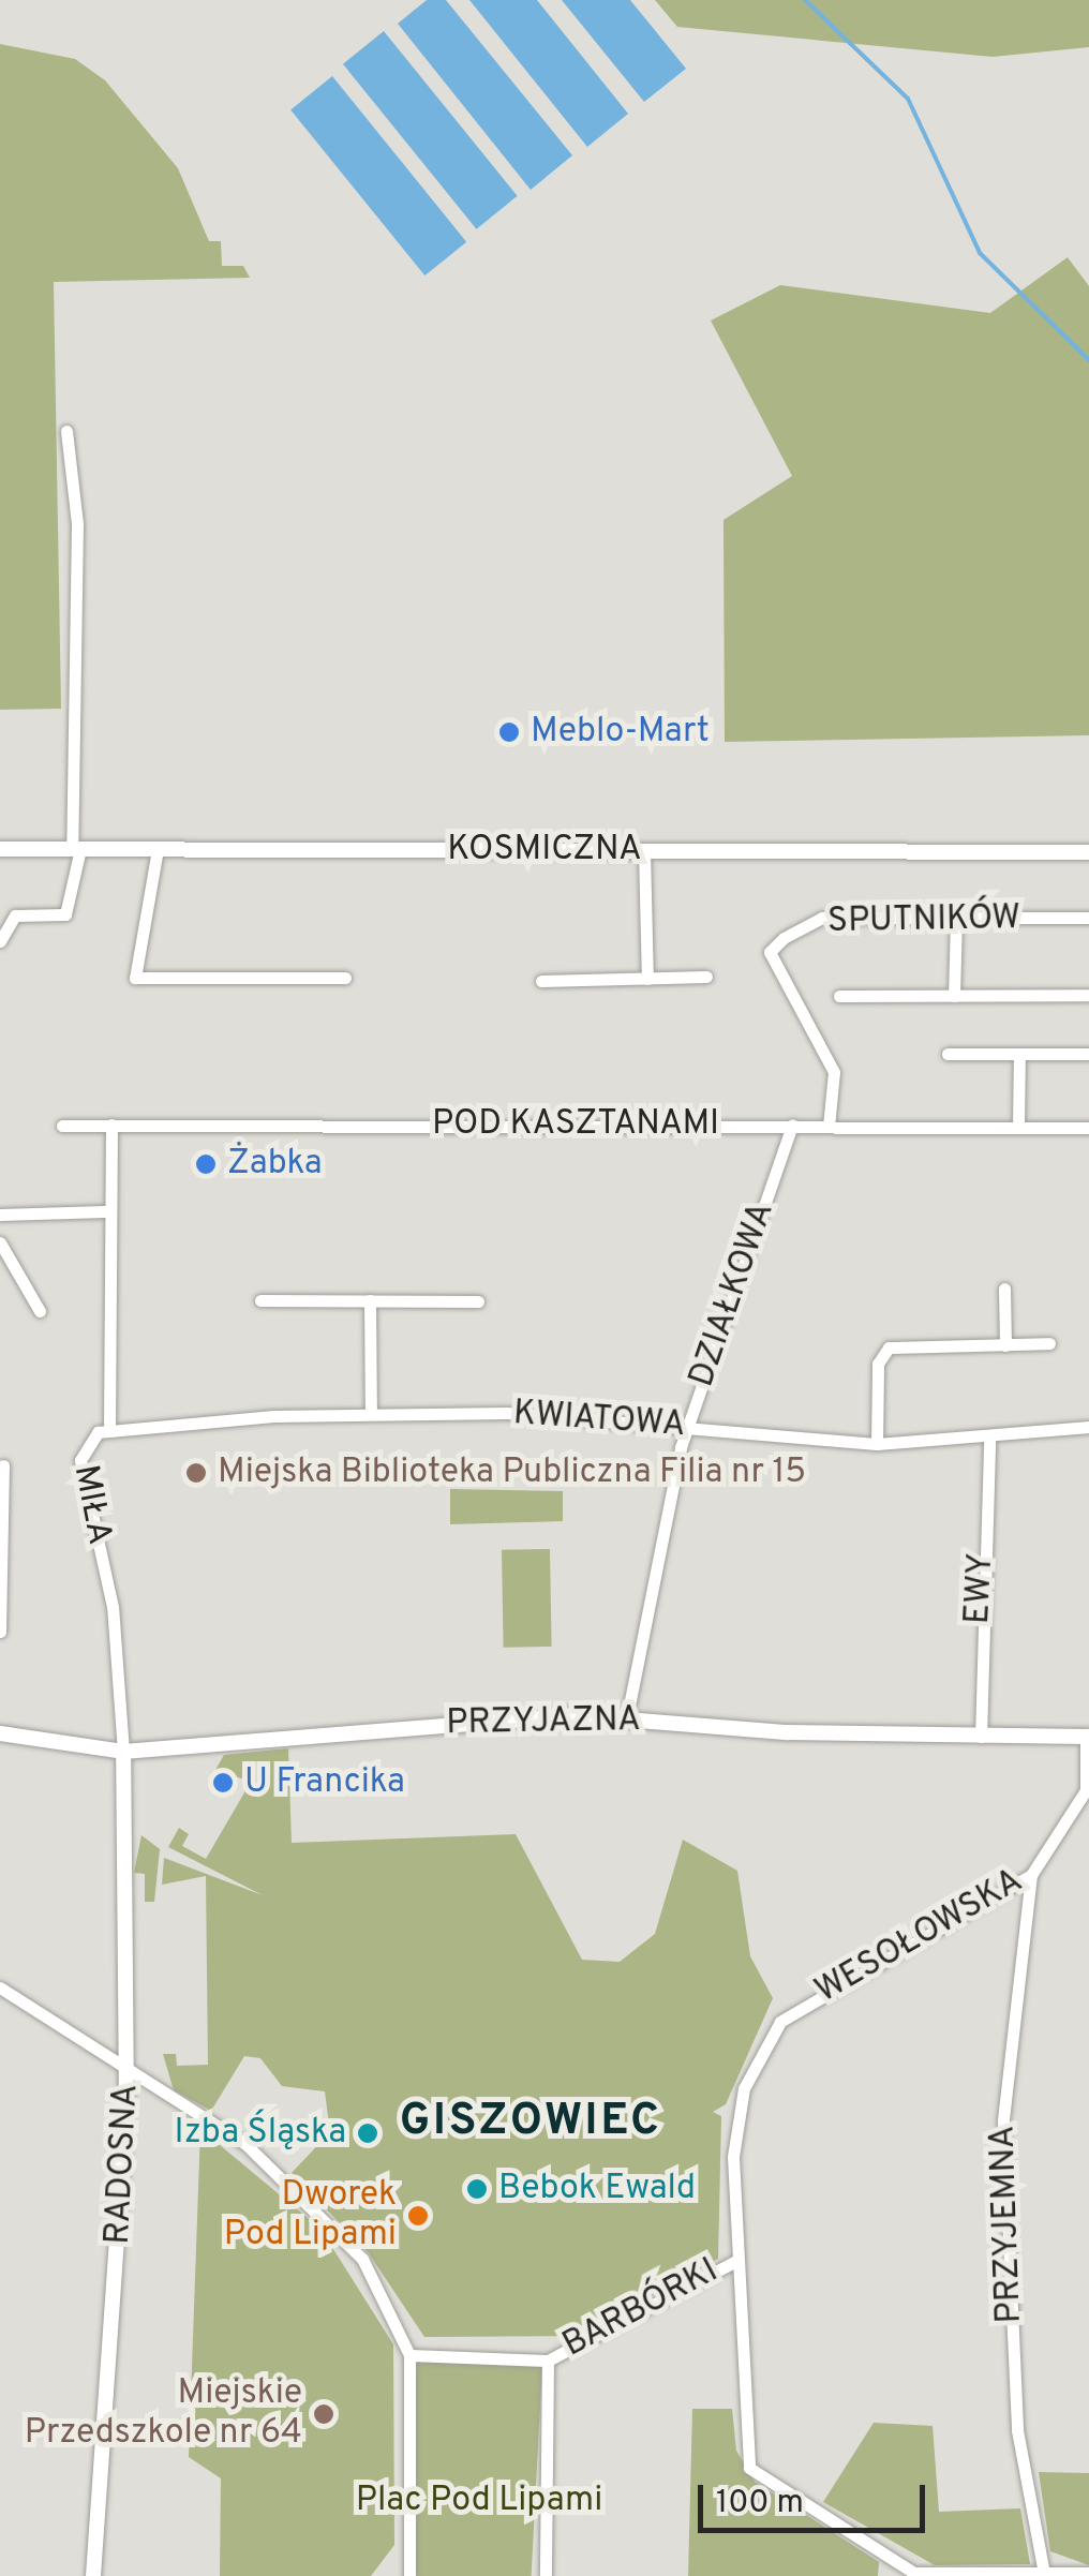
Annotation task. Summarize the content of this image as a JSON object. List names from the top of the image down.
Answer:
{
  "streets": {
    "street": [
      "KOSMICZNA",
      "SPUTNIKÓW",
      "POD KASZTANAMI",
      "DZIAŁKOWA",
      "KWIATOWA",
      "MIŁA",
      "EWY",
      "PRZYJAZNA",
      "WESOŁOWSKA",
      "RADOSNA",
      "PRZYJEMNA",
      "BARBÓRKI"
    ]
  },
  "crossings": [
    ["SPUTNIKÓW", "POD KASZTANAMI"],
    ["POD KASZTANAMI", "DZIAŁKOWA"],
    ["POD KASZTANAMI", "MIŁA"],
    ["DZIAŁKOWA", "KWIATOWA"],
    ["DZIAŁKOWA", "PRZYJAZNA"],
    ["KWIATOWA", "MIŁA"],
    ["KWIATOWA", "EWY"],
    ["MIŁA", "PRZYJAZNA"],
    ["MIŁA", "RADOSNA"],
    ["EWY", "PRZYJAZNA"],
    ["PRZYJAZNA", "WESOŁOWSKA"],
    ["PRZYJAZNA", "RADOSNA"],
    ["WESOŁOWSKA", "PRZYJEMNA"],
    ["WESOŁOWSKA", "BARBÓRKI"],
    ["PRZYJEMNA", "BARBÓRKI"]
  ],
  "districts": ["GISZOWIEC"],
  "parks": ["Plac Pod Lipami"],
  "places": [
    "Meblo-Mart",
    "Żabka",
    "Miejska Biblioteka Publiczna Filia nr 15",
    "U Francika",
    "Izba Śląska",
    "Bebok Ewald",
    "Dworek Pod Lipami",
    "Miejskie Przedszkole nr 64"
  ],
  "scale_bar": "100 m"
}
